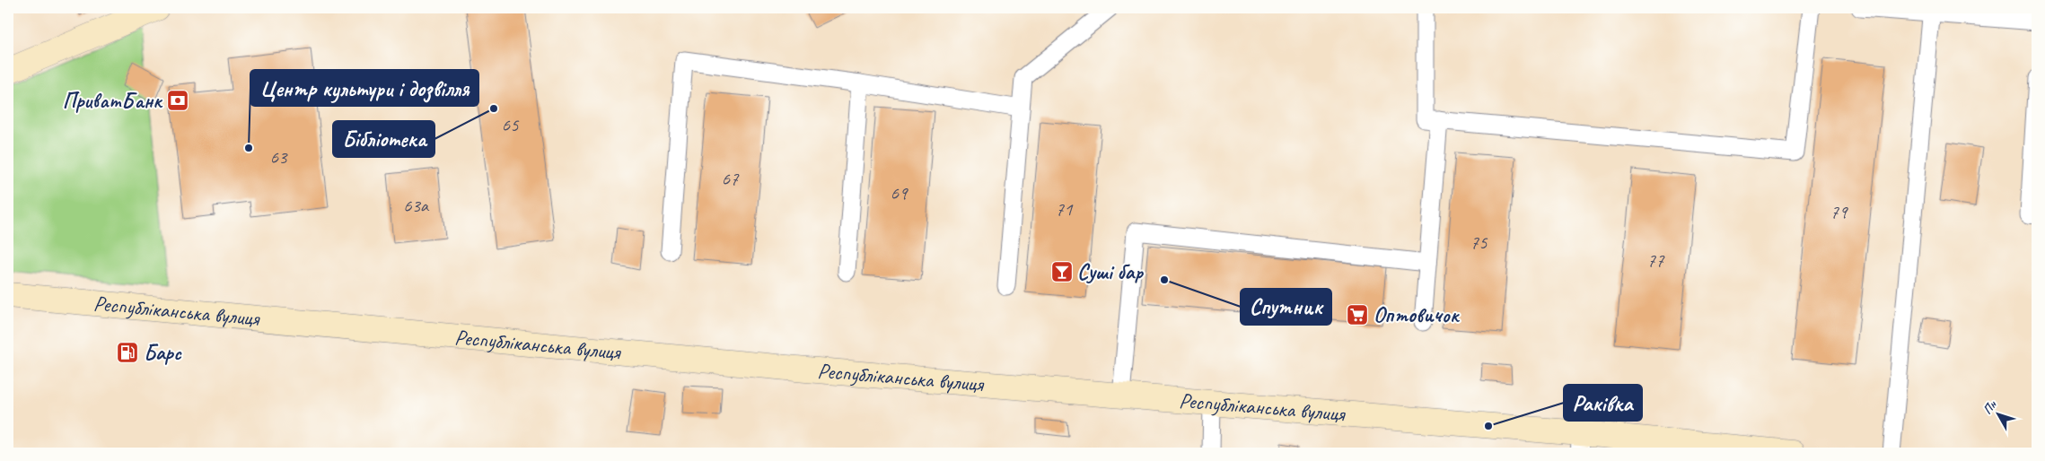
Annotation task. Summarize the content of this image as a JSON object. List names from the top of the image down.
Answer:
{
  "streets": {
    "main road": ["Республіканська вулиця"]
  },
  "places": {
    "bank": ["ПриватБанк"],
    "other": [
      "Бібліотека",
      "Центр культури і дозвілля",
      "Спутник",
      "Раківка"
    ],
    "bar": ["Суші бар"],
    "supermarket": ["Оптовичок"],
    "fuel station": ["Барс"]
  },
  "house_numbers": [
    "65",
    "63",
    "67",
    "69",
    "63а",
    "71",
    "79",
    "75",
    "77"
  ],
  "north": "top left"
}
